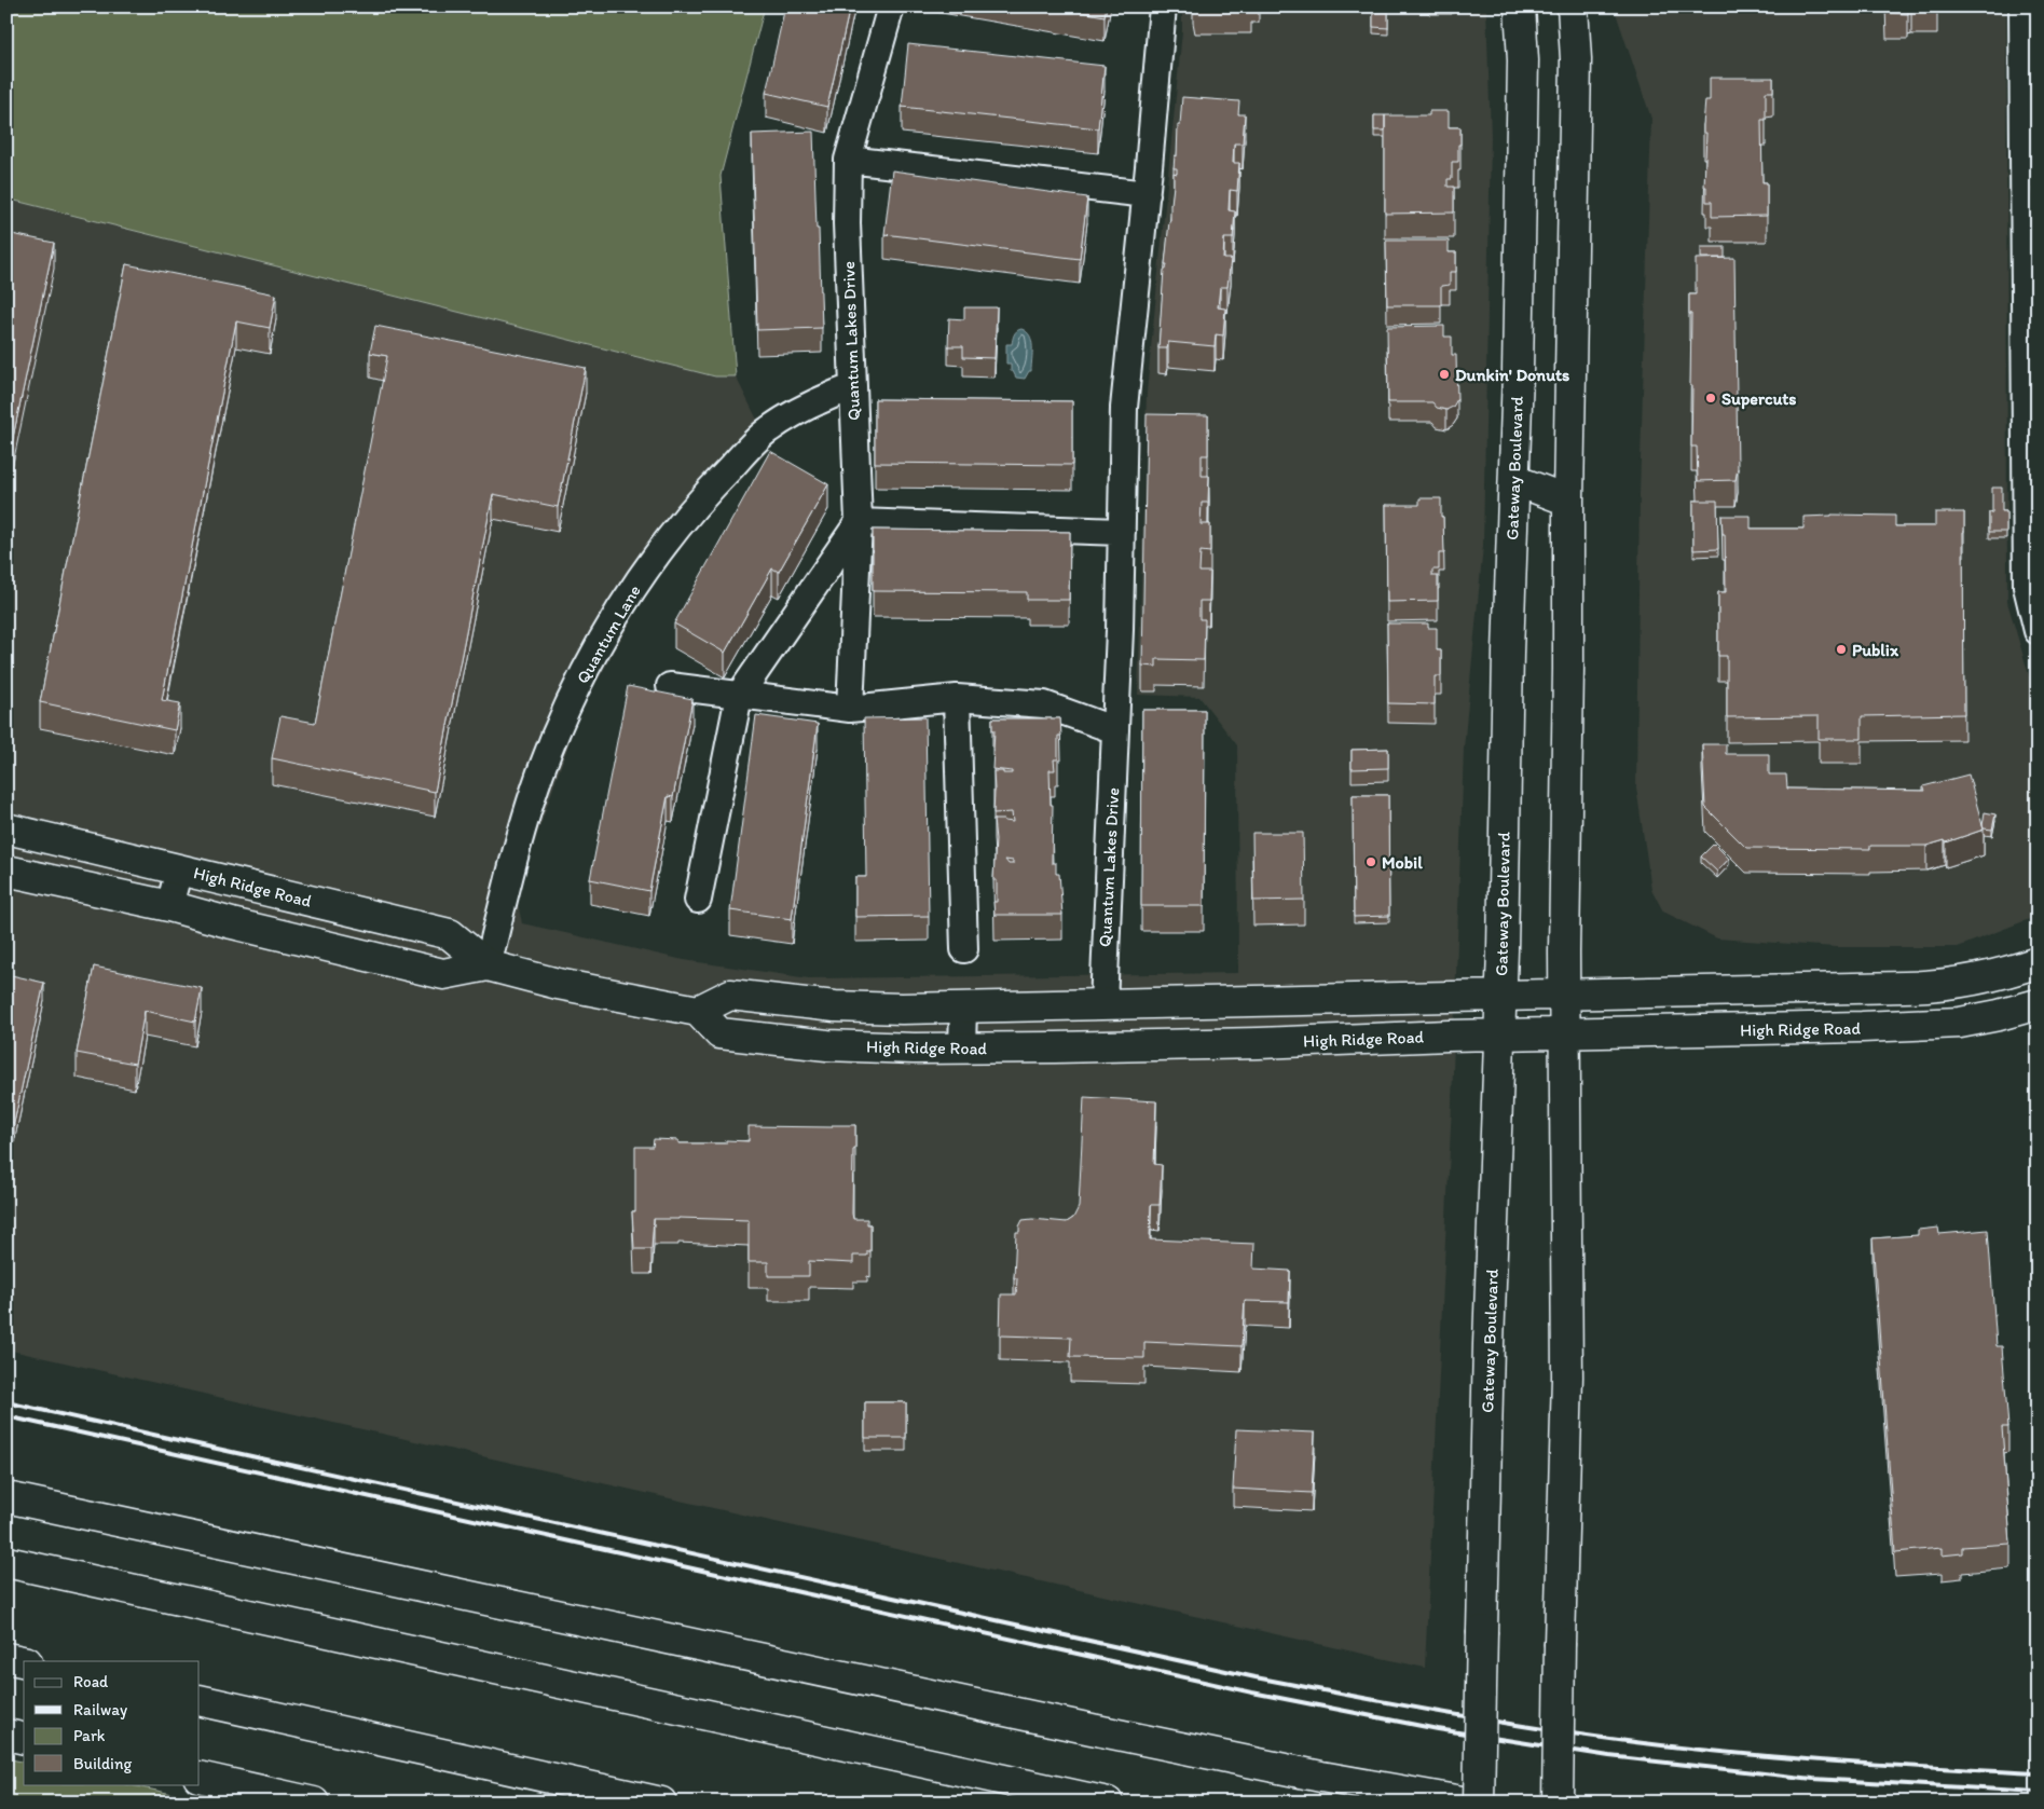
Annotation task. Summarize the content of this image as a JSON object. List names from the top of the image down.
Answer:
{
  "streets": {
    "main road": ["Gateway Boulevard", "High Ridge Road"],
    "street": ["Quantum Lakes Drive", "Quantum Lane"]
  },
  "crossings": [
    ["Quantum Lakes Drive", "Quantum Lane"],
    ["Gateway Boulevard", "High Ridge Road"],
    ["Quantum Lane", "High Ridge Road"]
  ],
  "places": [
    "Dunkin' Donuts",
    "Supercuts",
    "Publix",
    "Mobil"
  ],
  "legend": [
    "Road",
    "Railway",
    "Park",
    "Building"
  ]
}
